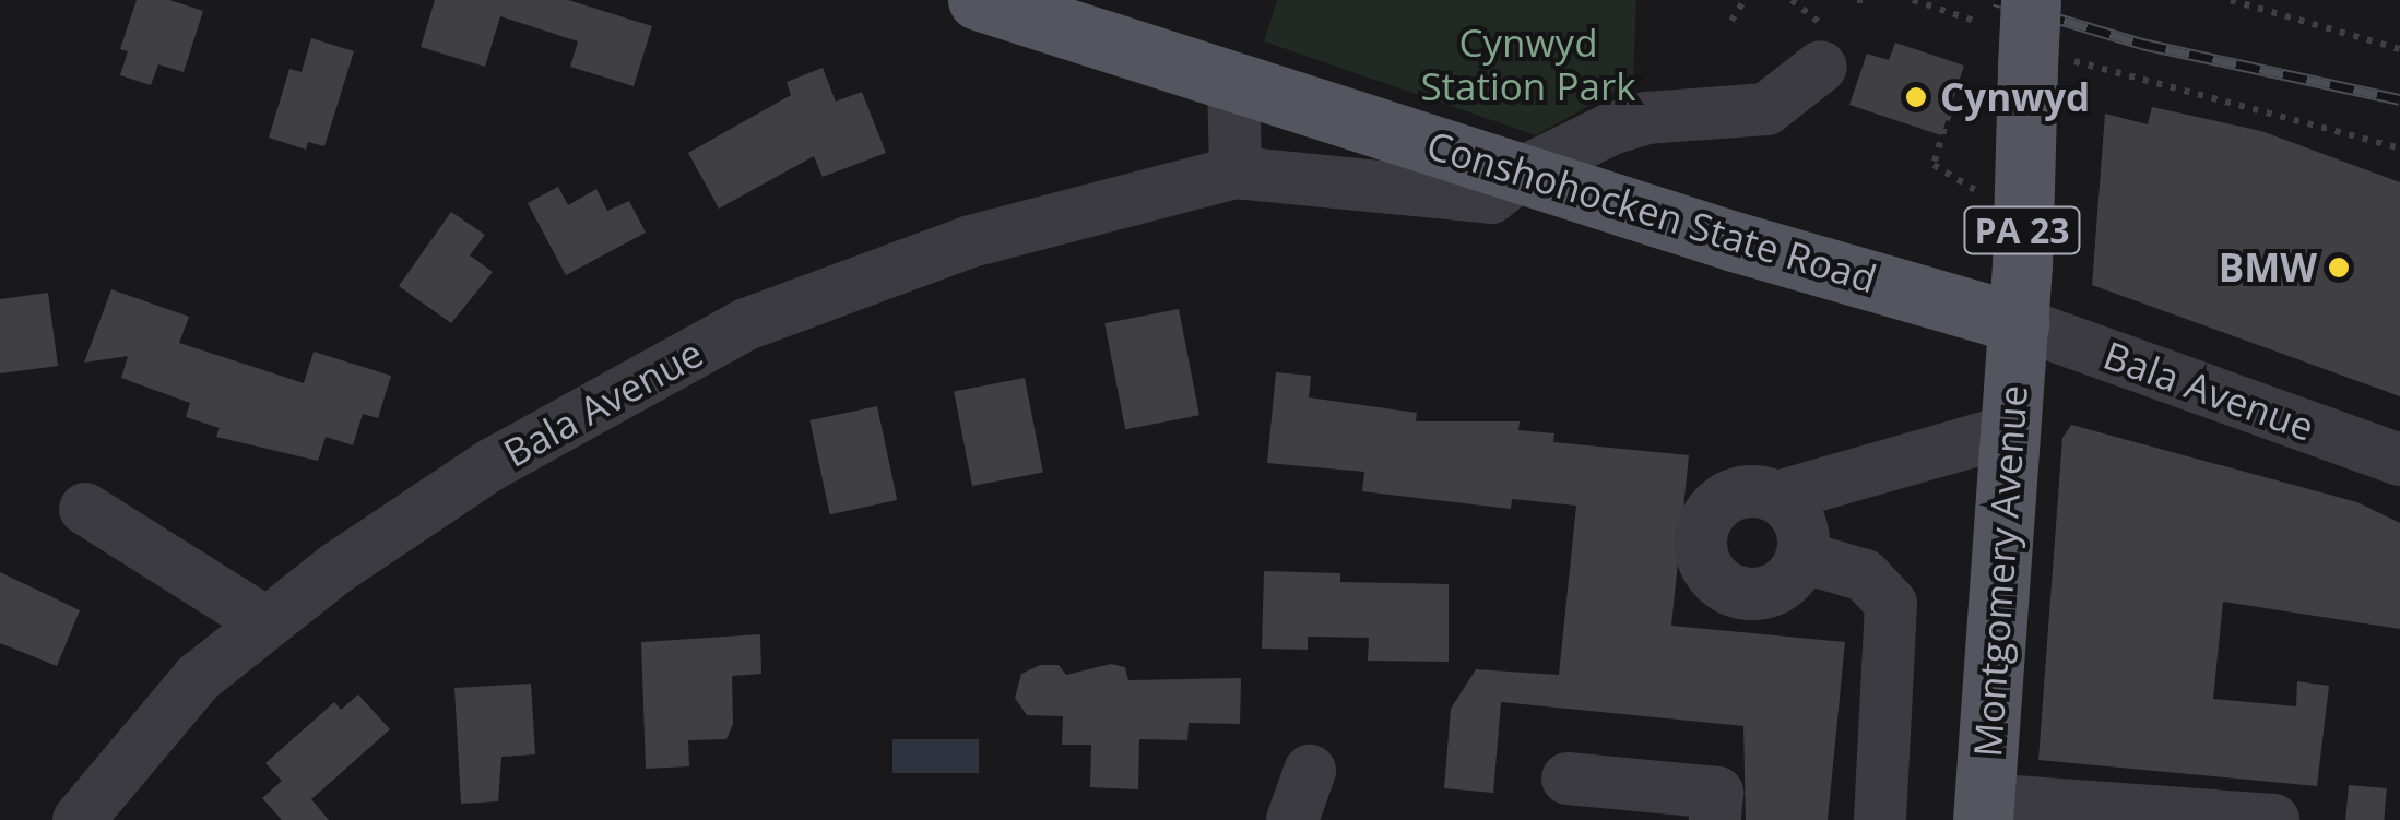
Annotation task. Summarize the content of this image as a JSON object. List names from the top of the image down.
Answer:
{
  "streets": {
    "main road": ["Conshohocken State Road", "PA 23", "Montgomery Avenue"],
    "street": ["Bala Avenue"]
  },
  "crossings": [
    ["Conshohocken State Road", "PA 23"],
    ["Conshohocken State Road", "Bala Avenue"],
    ["Conshohocken State Road", "Montgomery Avenue"],
    ["PA 23", "Bala Avenue"],
    ["PA 23", "Montgomery Avenue"],
    ["Bala Avenue", "Montgomery Avenue"]
  ],
  "parks": ["Cynwyd Station Park"],
  "places": ["Cynwyd", "BMW"]
}
